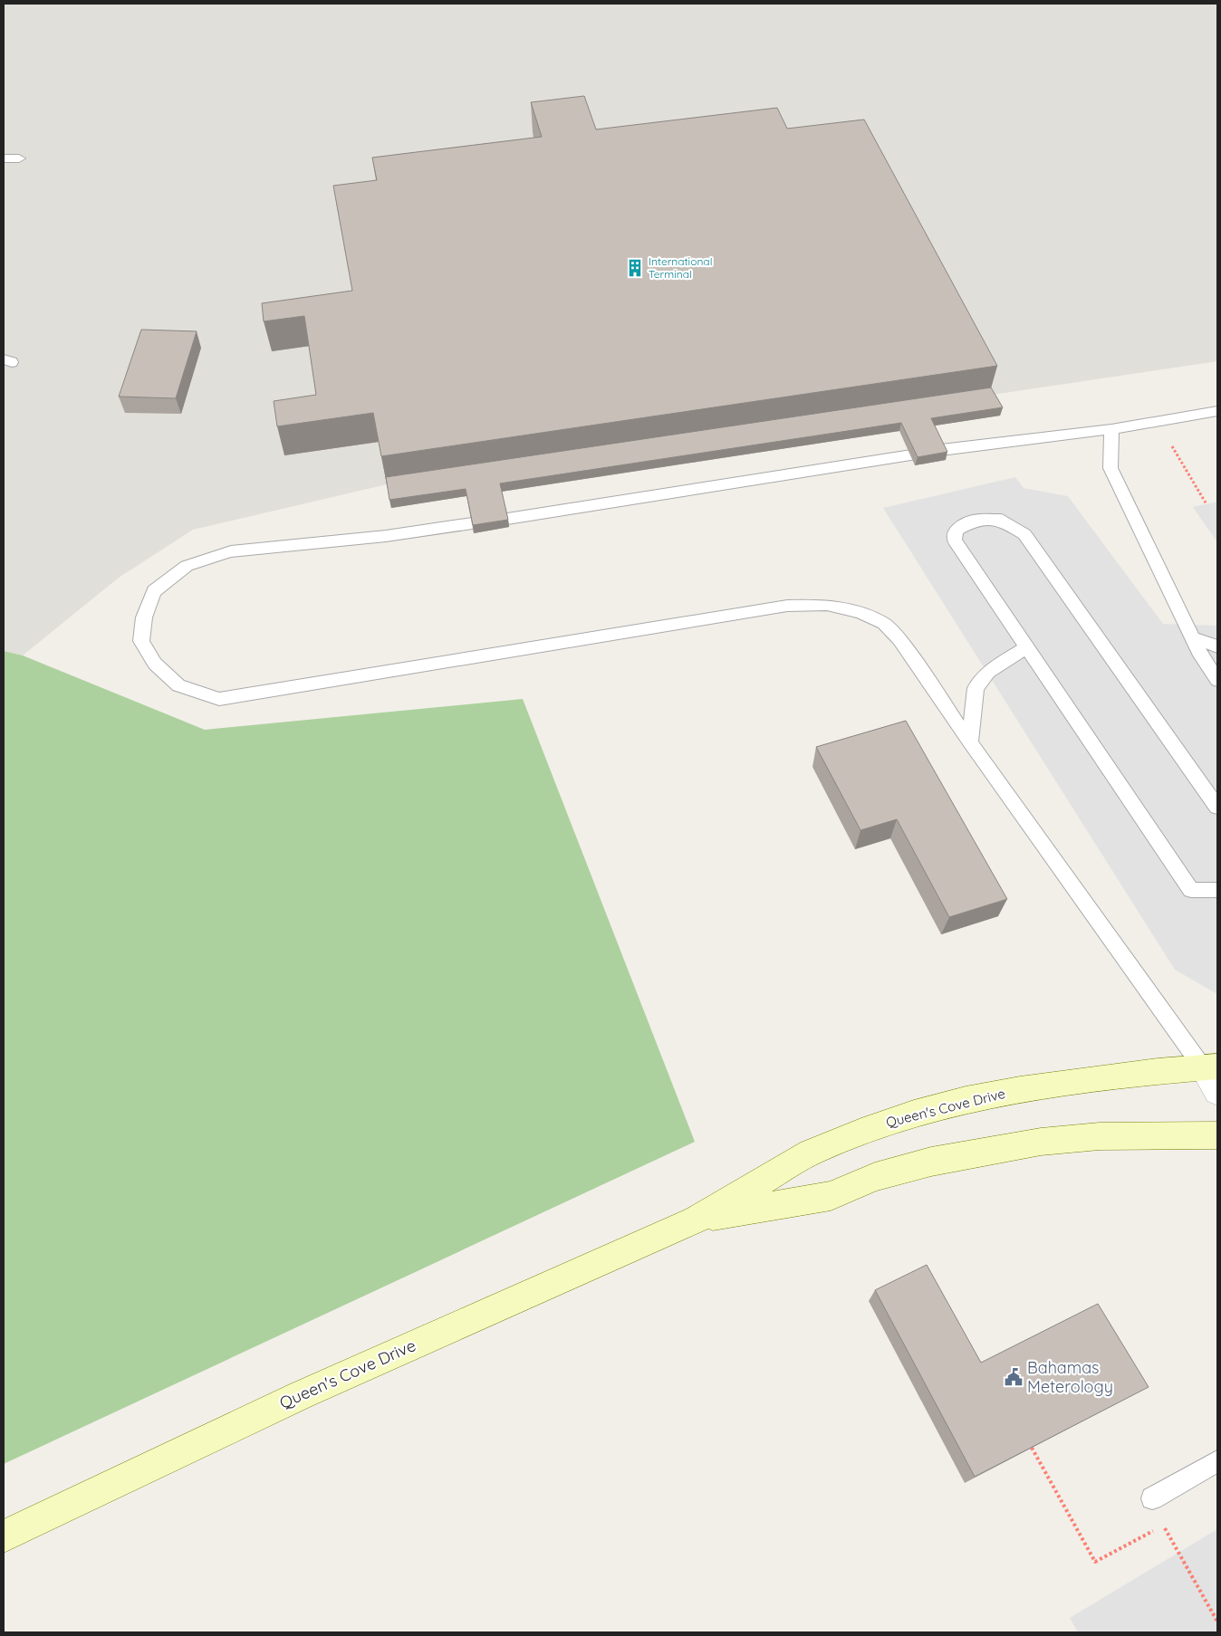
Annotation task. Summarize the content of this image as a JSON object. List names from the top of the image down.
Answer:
{
  "streets": {
    "street": ["Queen's Cove Drive"]
  },
  "places": {
    "building": ["International Terminal"],
    "public building": ["Bahamas Meterology"]
  }
}
